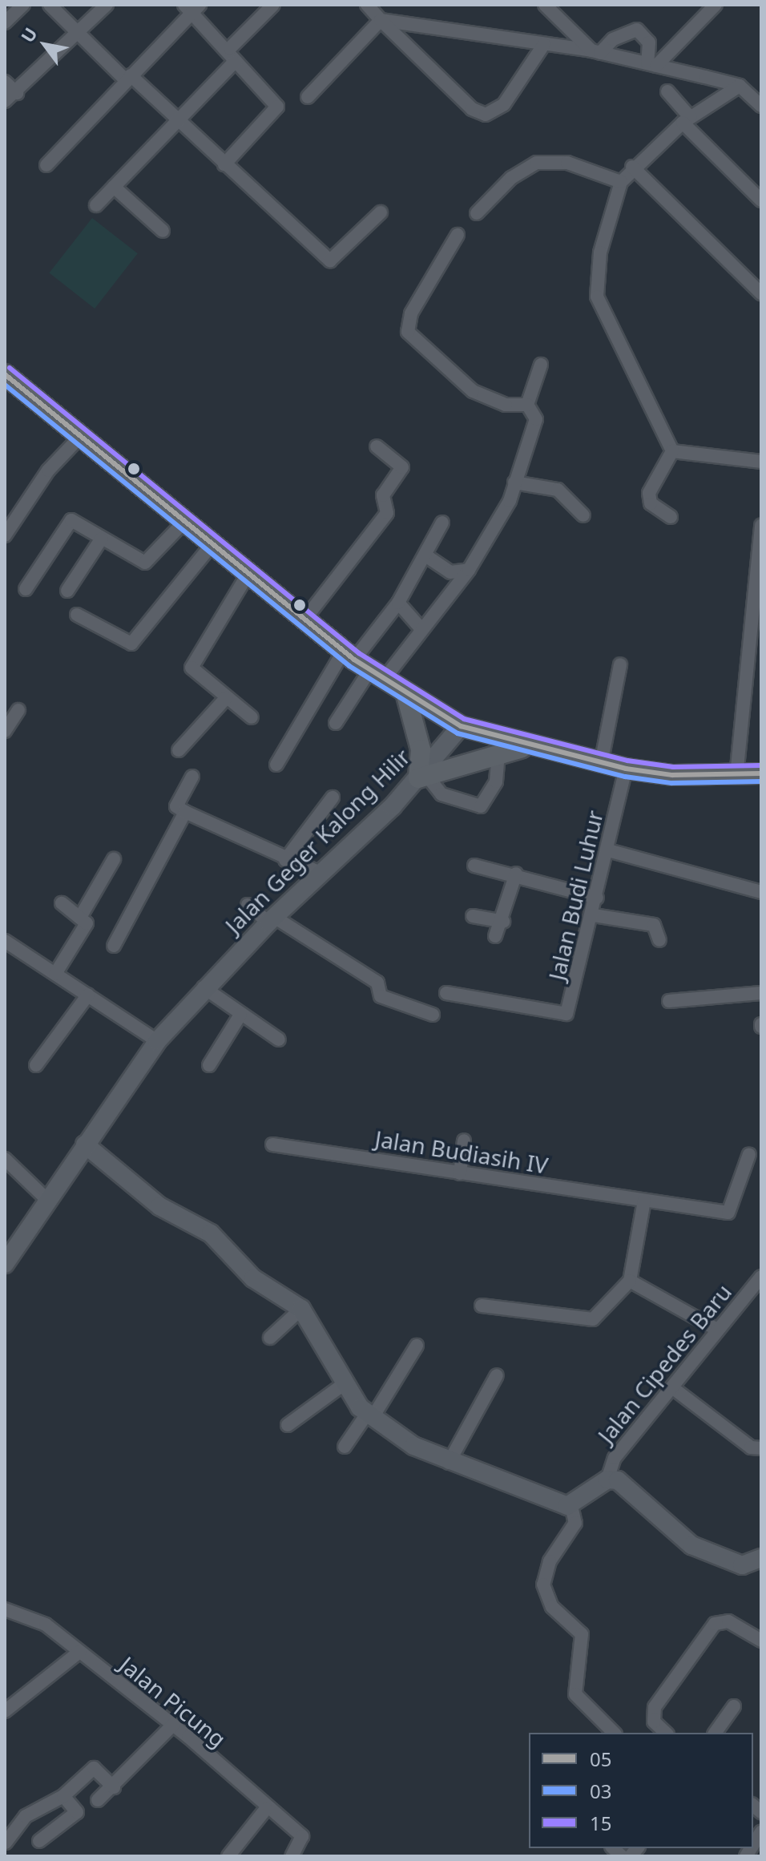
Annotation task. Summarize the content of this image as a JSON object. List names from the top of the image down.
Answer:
{
  "streets": {
    "street": [
      "Jalan Geger Kalong Hilir",
      "Jalan Budi Luhur",
      "Jalan Budiasih IV",
      "Jalan Cipedes Baru",
      "Jalan Picung"
    ]
  },
  "lines": ["transit line 15", "transit line 05", "transit line 03"],
  "legend": ["05", "03", "15"],
  "north": "top left"
}
